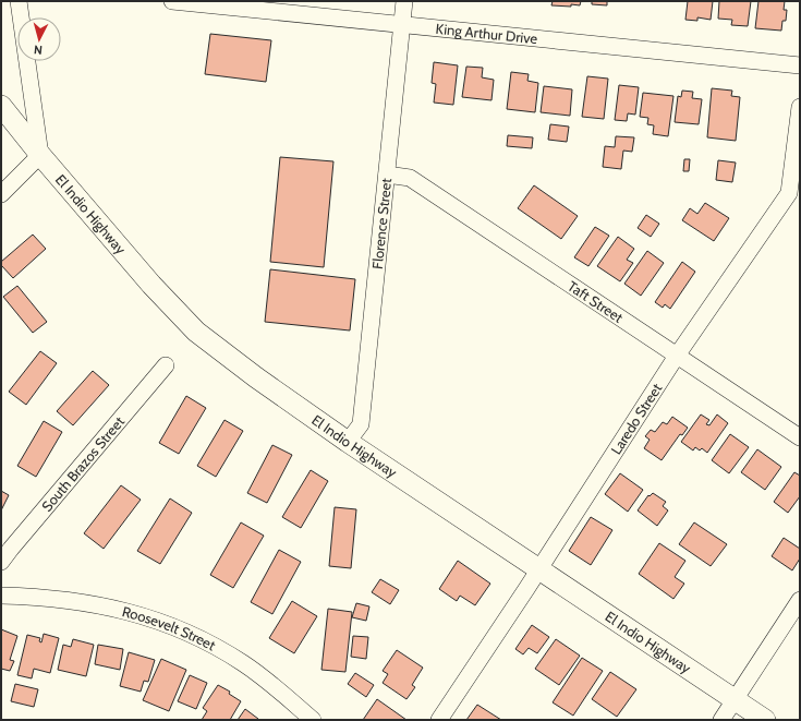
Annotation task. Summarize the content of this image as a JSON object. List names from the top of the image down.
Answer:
{
  "streets": {
    "main road": ["El Indio Highway"],
    "street": [
      "King Arthur Drive",
      "Florence Street",
      "Taft Street",
      "Laredo Street",
      "South Brazos Street",
      "Roosevelt Street"
    ]
  },
  "crossings": [
    ["King Arthur Drive", "Florence Street"],
    ["El Indio Highway", "Florence Street"],
    ["El Indio Highway", "Laredo Street"],
    ["Florence Street", "Taft Street"],
    ["Taft Street", "Laredo Street"]
  ],
  "north": "bottom"
}
